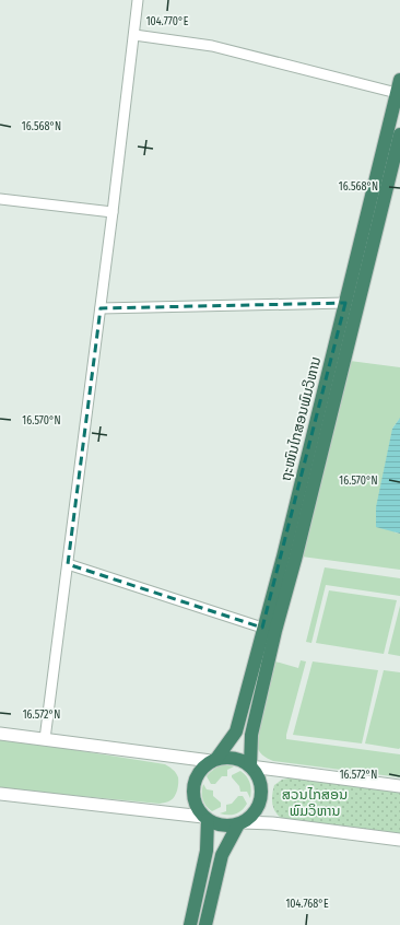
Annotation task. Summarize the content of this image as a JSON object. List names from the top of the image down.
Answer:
{
  "streets": {
    "highway": ["ຖະໜົນໄກສອນພົມວິຫານ"]
  },
  "parks": ["ສວນໄກສອນ ພົມວິຫານ"],
  "coordinates": [
    "104.770°E",
    "16.568°N",
    "16.570°N",
    "16.572°N",
    "104.768°E"
  ]
}
